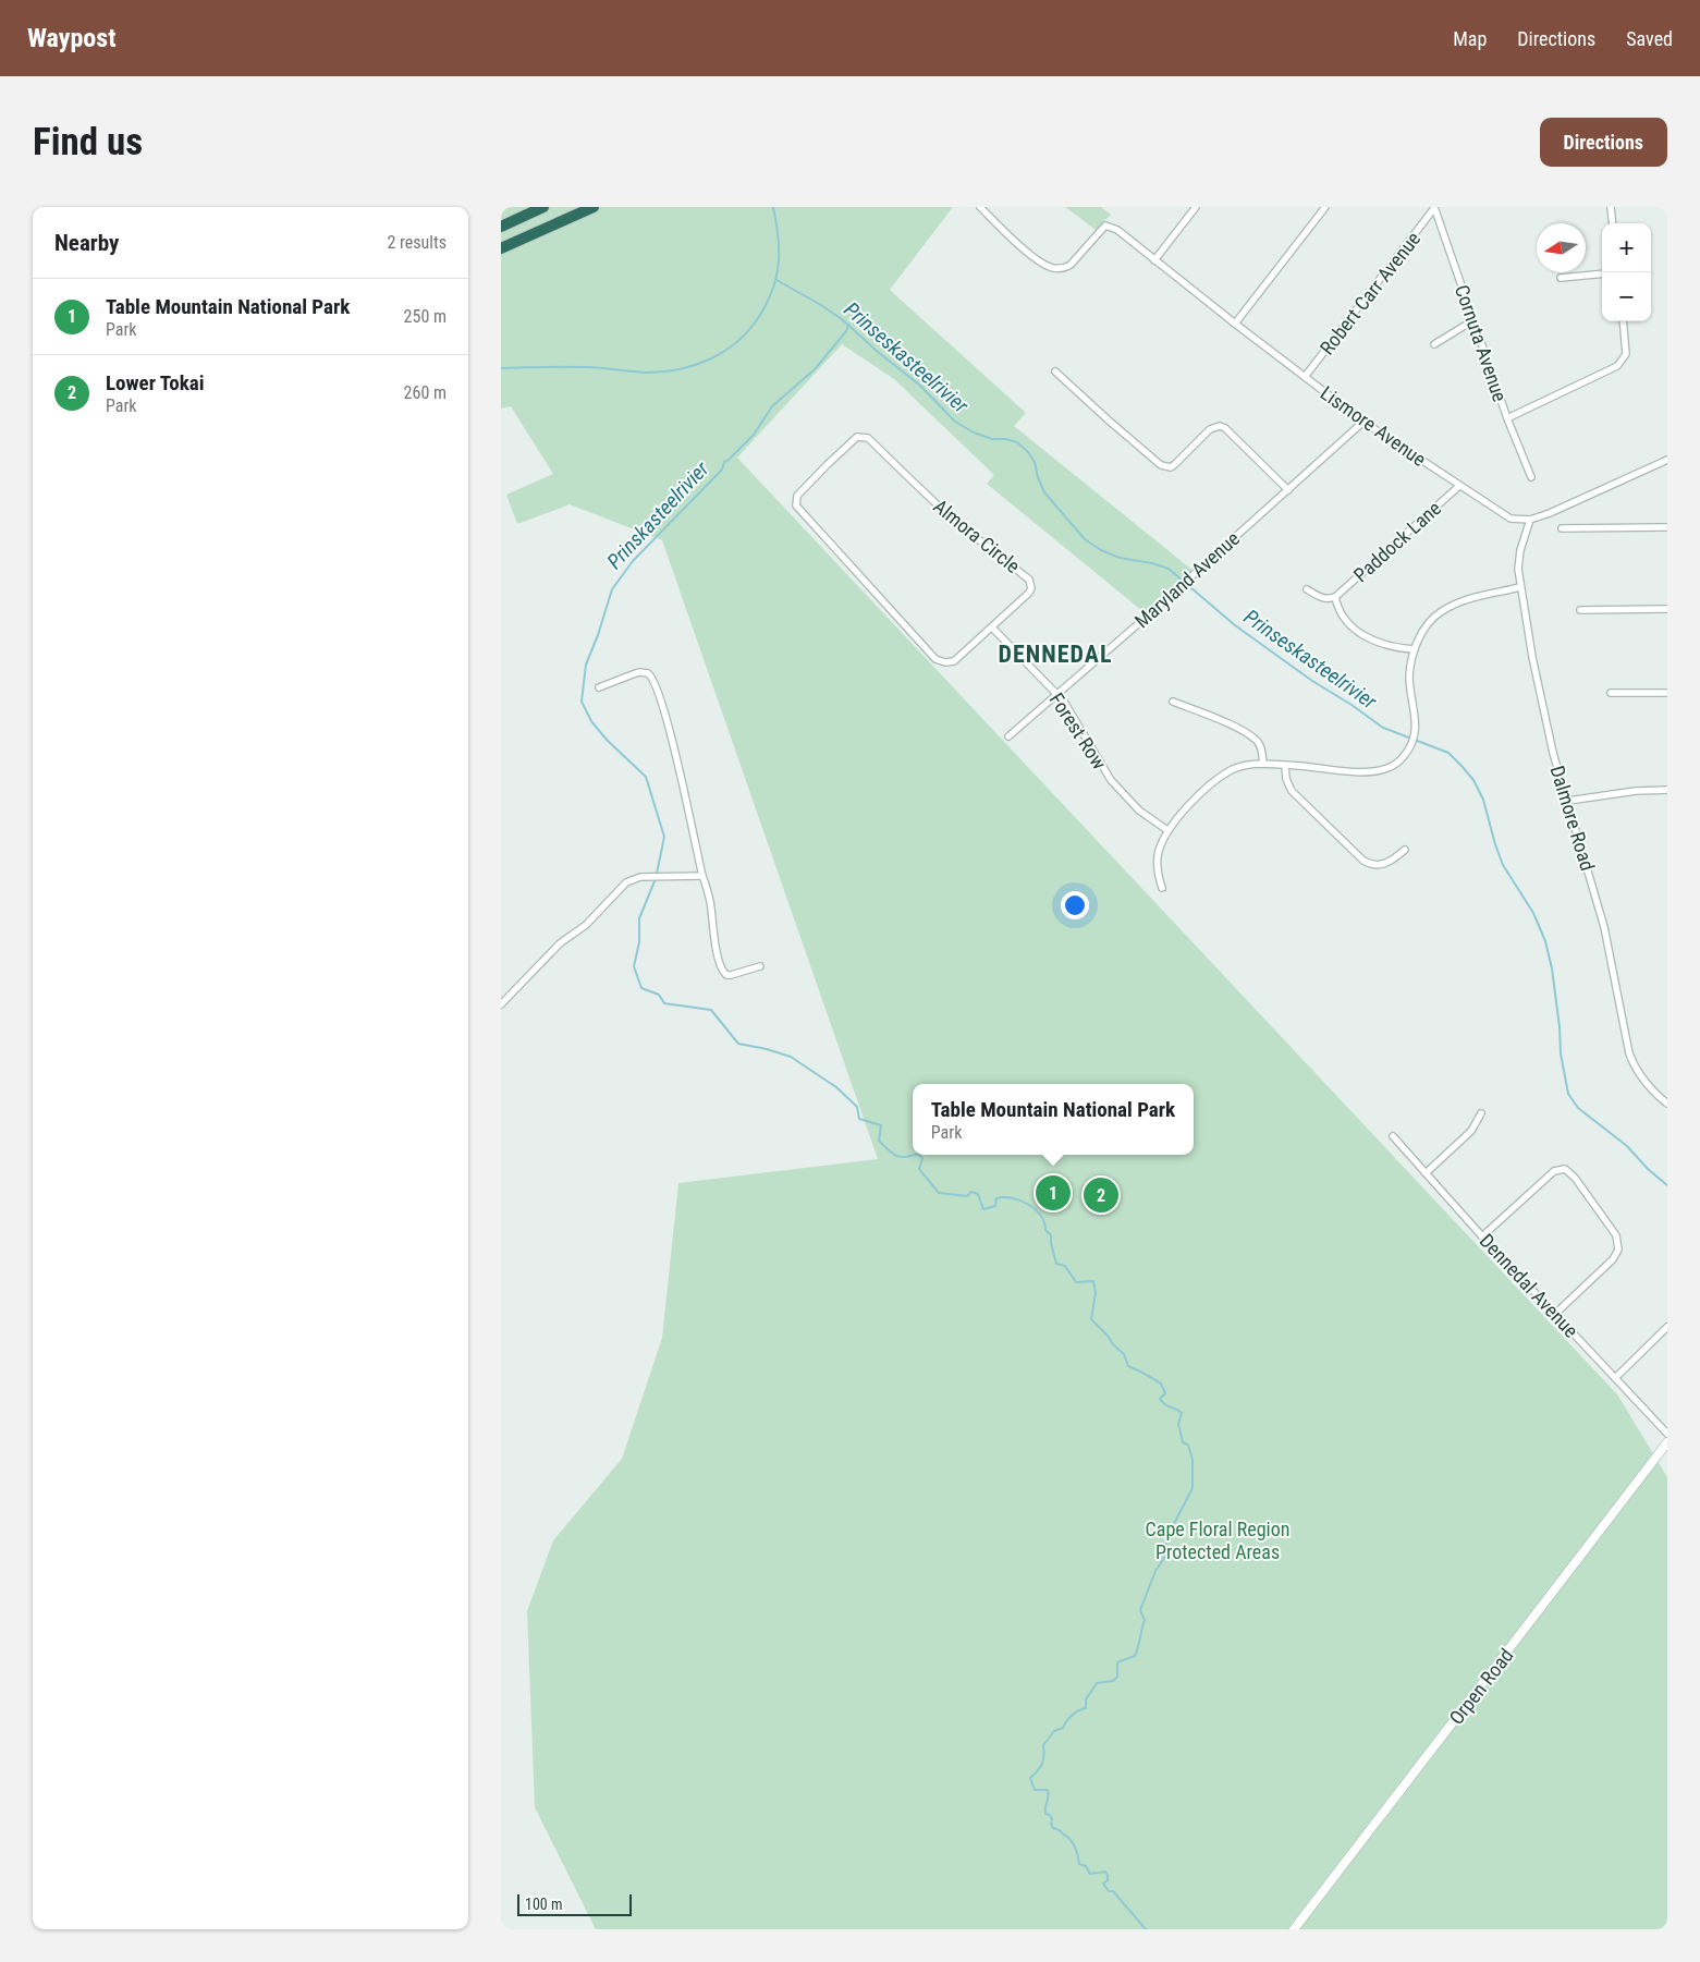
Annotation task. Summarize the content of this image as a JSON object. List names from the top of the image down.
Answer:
{
  "streets": {
    "main road": ["Orpen Road"],
    "street": [
      "Robert Carr Avenue",
      "Cornuta Avenue",
      "Lismore Avenue",
      "Almora Circle",
      "Paddock Lane",
      "Maryland Avenue",
      "Forest Row",
      "Dalmore Road",
      "Dennedal Avenue"
    ]
  },
  "crossings": [
    ["Robert Carr Avenue", "Cornuta Avenue"],
    ["Robert Carr Avenue", "Lismore Avenue"],
    ["Lismore Avenue", "Paddock Lane"],
    ["Lismore Avenue", "Maryland Avenue"],
    ["Lismore Avenue", "Dalmore Road"],
    ["Almora Circle", "Forest Row"],
    ["Maryland Avenue", "Forest Row"]
  ],
  "districts": ["DENNEDAL"],
  "water": ["Prinseskasteelrivier", "Prinskasteelrivier"],
  "parks": ["Cape Floral Region Protected Areas"],
  "scale_bar": "100 m",
  "north": "left",
  "page": {
    "header": "Waypost",
    "nav": ["Map", "Directions", "Saved"],
    "buttons": "Directions",
    "title": "Find us",
    "heading": ["Nearby", "2 results"],
    "map_buttons": ["+", "−"],
    "list": [
      {
        "mark": "1",
        "name": "Table Mountain National Park",
        "note": "Park",
        "value": "250 m"
      },
      {
        "mark": "2",
        "name": "Lower Tokai",
        "note": "Park",
        "value": "260 m"
      }
    ],
    "popup": ["Table Mountain National Park", "Park"],
    "pins": ["1", "2"],
    "scale": "100 m"
  }
}
